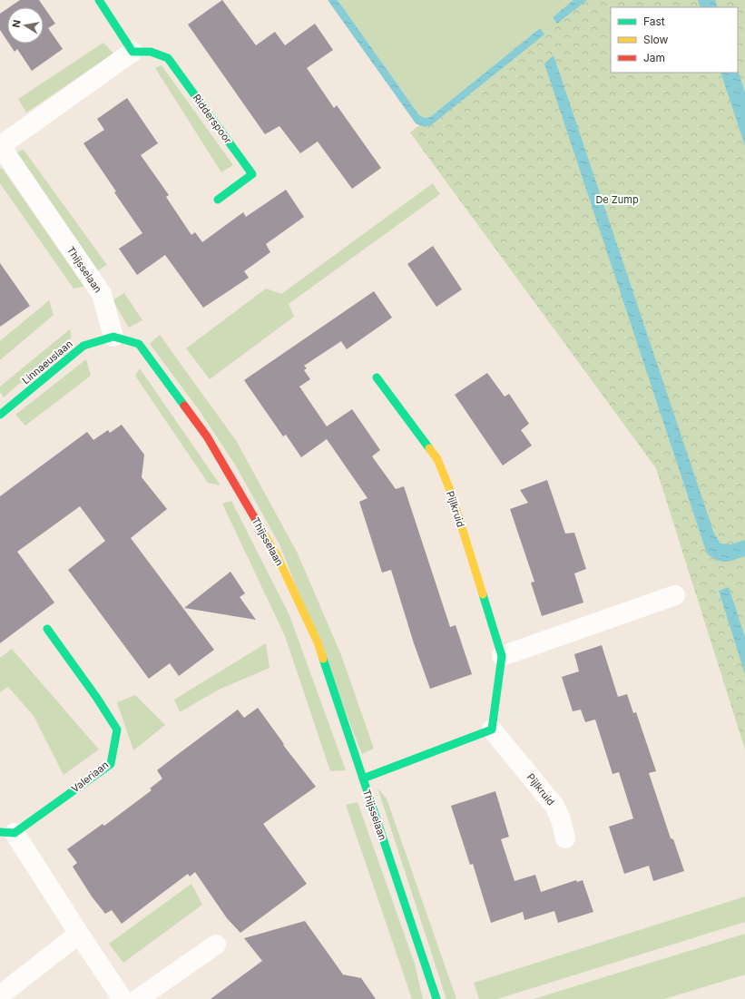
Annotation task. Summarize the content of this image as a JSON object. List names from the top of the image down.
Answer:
{
  "streets": {
    "street": [
      "Ridderspoor",
      "Thijsselaan",
      "Linnaeuslaan",
      "Pijlkruid",
      "Valeriaan"
    ]
  },
  "crossings": [
    ["Thijsselaan", "Linnaeuslaan"]
  ],
  "parks": ["De Zump"],
  "legend": ["Fast", "Slow", "Jam"],
  "north": "left"
}
